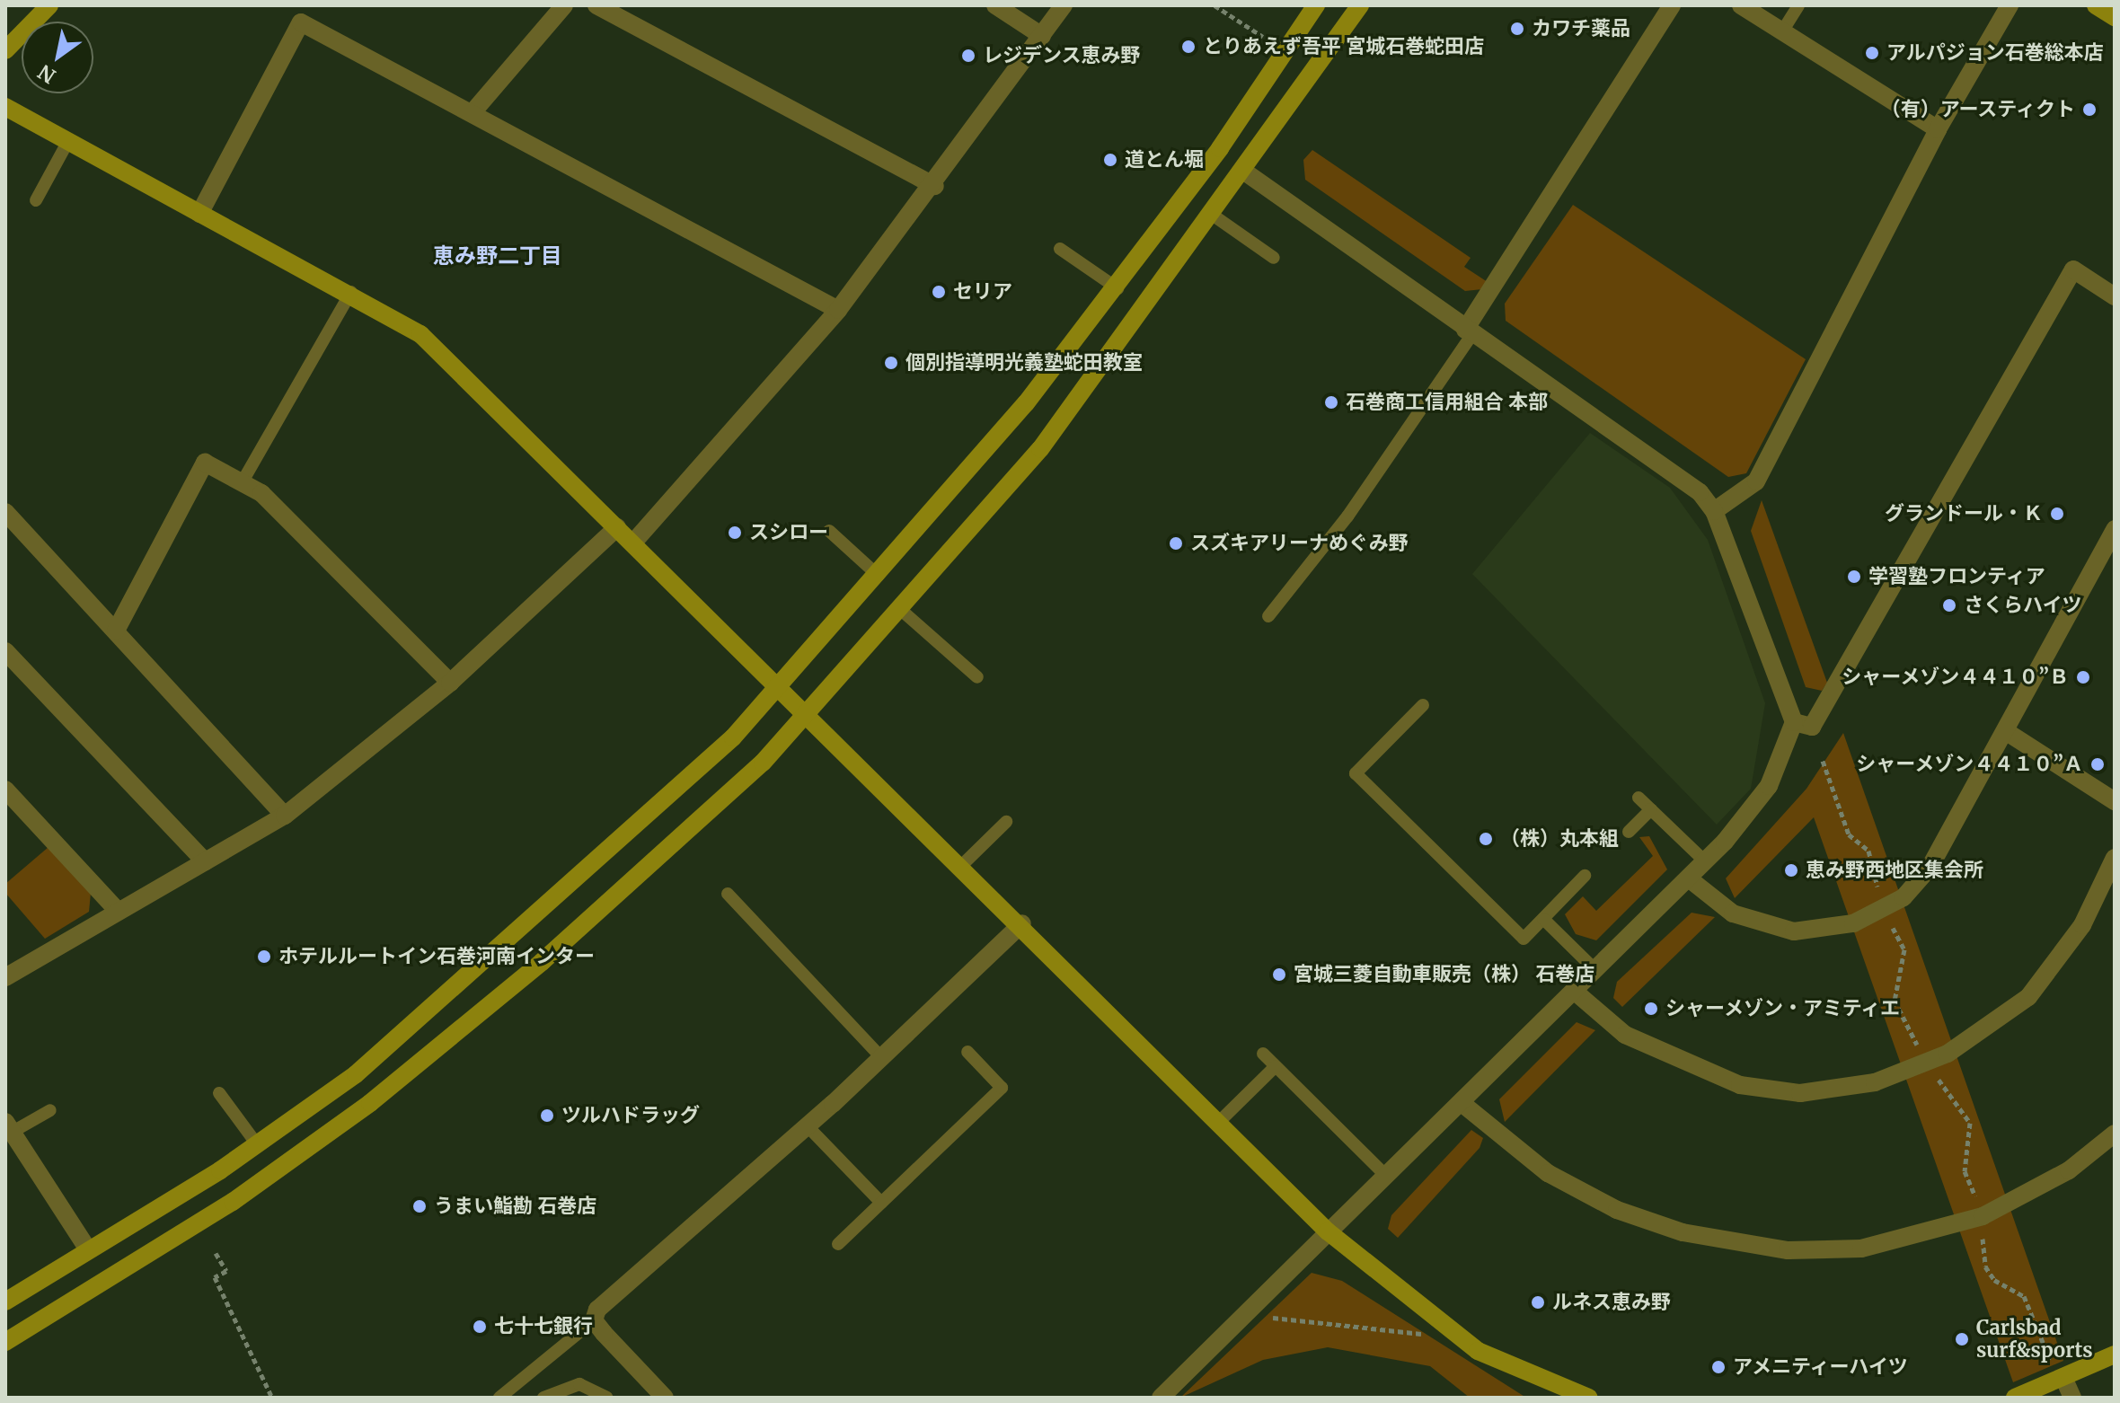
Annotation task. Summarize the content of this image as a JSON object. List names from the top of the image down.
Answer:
{
  "districts": ["恵み野二丁目"],
  "places": [
    "カワチ薬品",
    "とりあえず吾平 宮城石巻蛇田店",
    "アルパジョン石巻総本店",
    "レジデンス恵み野",
    "（有）アースティクト",
    "道とん堀",
    "セリア",
    "個別指導明光義塾蛇田教室",
    "石巻商工信用組合 本部",
    "グランドール・Ｋ",
    "スシロー",
    "スズキアリーナめぐみ野",
    "学習塾フロンティア",
    "さくらハイツ",
    "シャーメゾン４４１０”Ｂ",
    "シャーメゾン４４１０”Ａ",
    "（株）丸本組",
    "恵み野西地区集会所",
    "ホテルルートイン石巻河南インター",
    "宮城三菱自動車販売（株） 石巻店",
    "シャーメゾン・アミティエ",
    "ツルハドラッグ",
    "うまい鮨勘 石巻店",
    "ルネス恵み野",
    "七十七銀行",
    "Carlsbad surf&sports",
    "アメニティーハイツ"
  ],
  "north": "bottom left"
}
